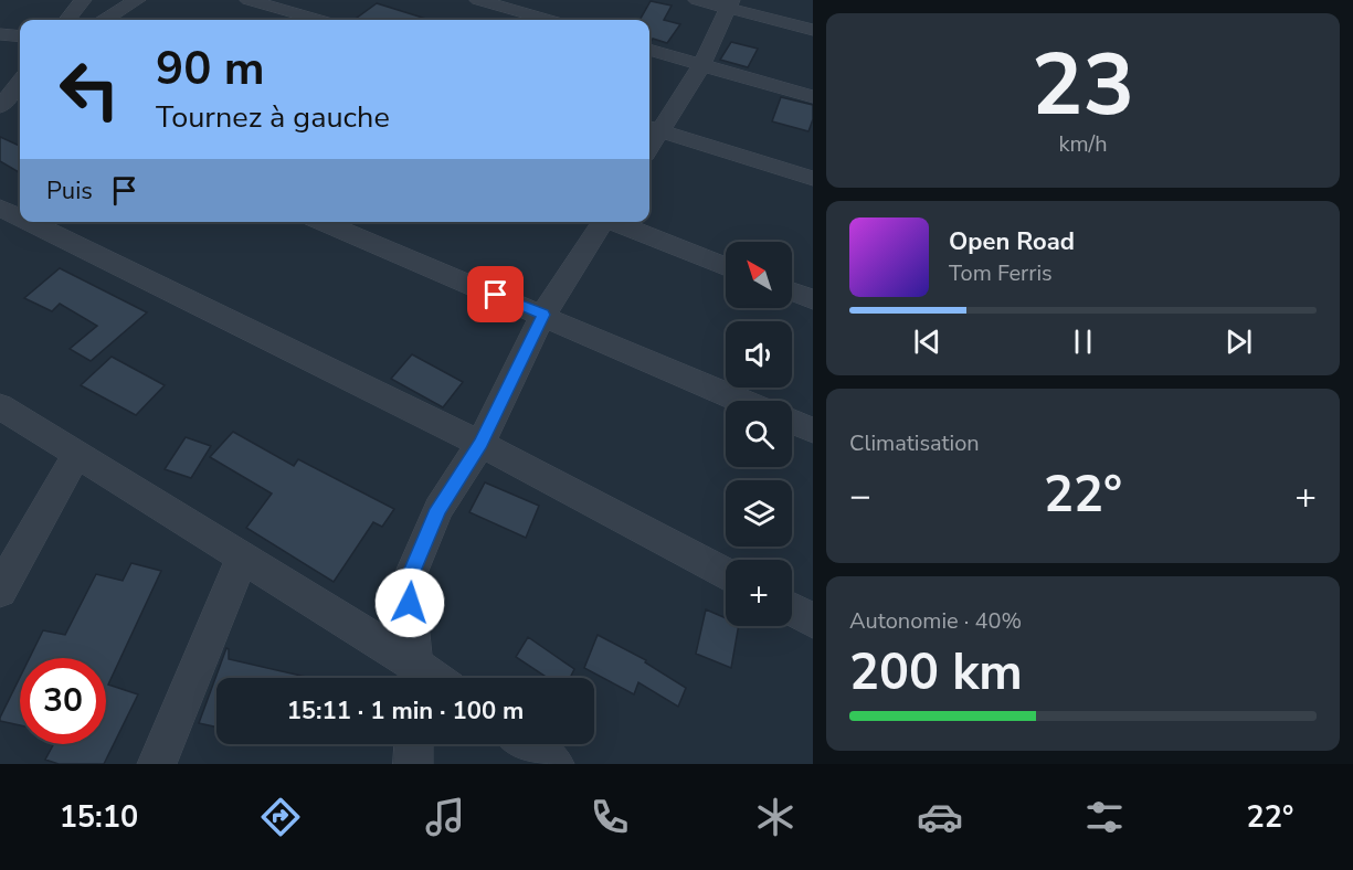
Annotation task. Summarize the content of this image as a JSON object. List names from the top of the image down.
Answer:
{
  "north": "top left",
  "page": {
    "tile": [
      ["23", "km/h"],
      "Climatisation",
      ["Autonomie · 40%", "200 km"]
    ],
    "turn": ["90 m", "Tournez à gauche"],
    "then": "Puis",
    "song": ["Open Road", "Tom Ferris"],
    "map_buttons": "+",
    "heat": ["−", "22°", "+"],
    "limit": "30",
    "trip": "15:11 · 1 min · 100 m",
    "tabs": ["15:10", "22°"]
  }
}
